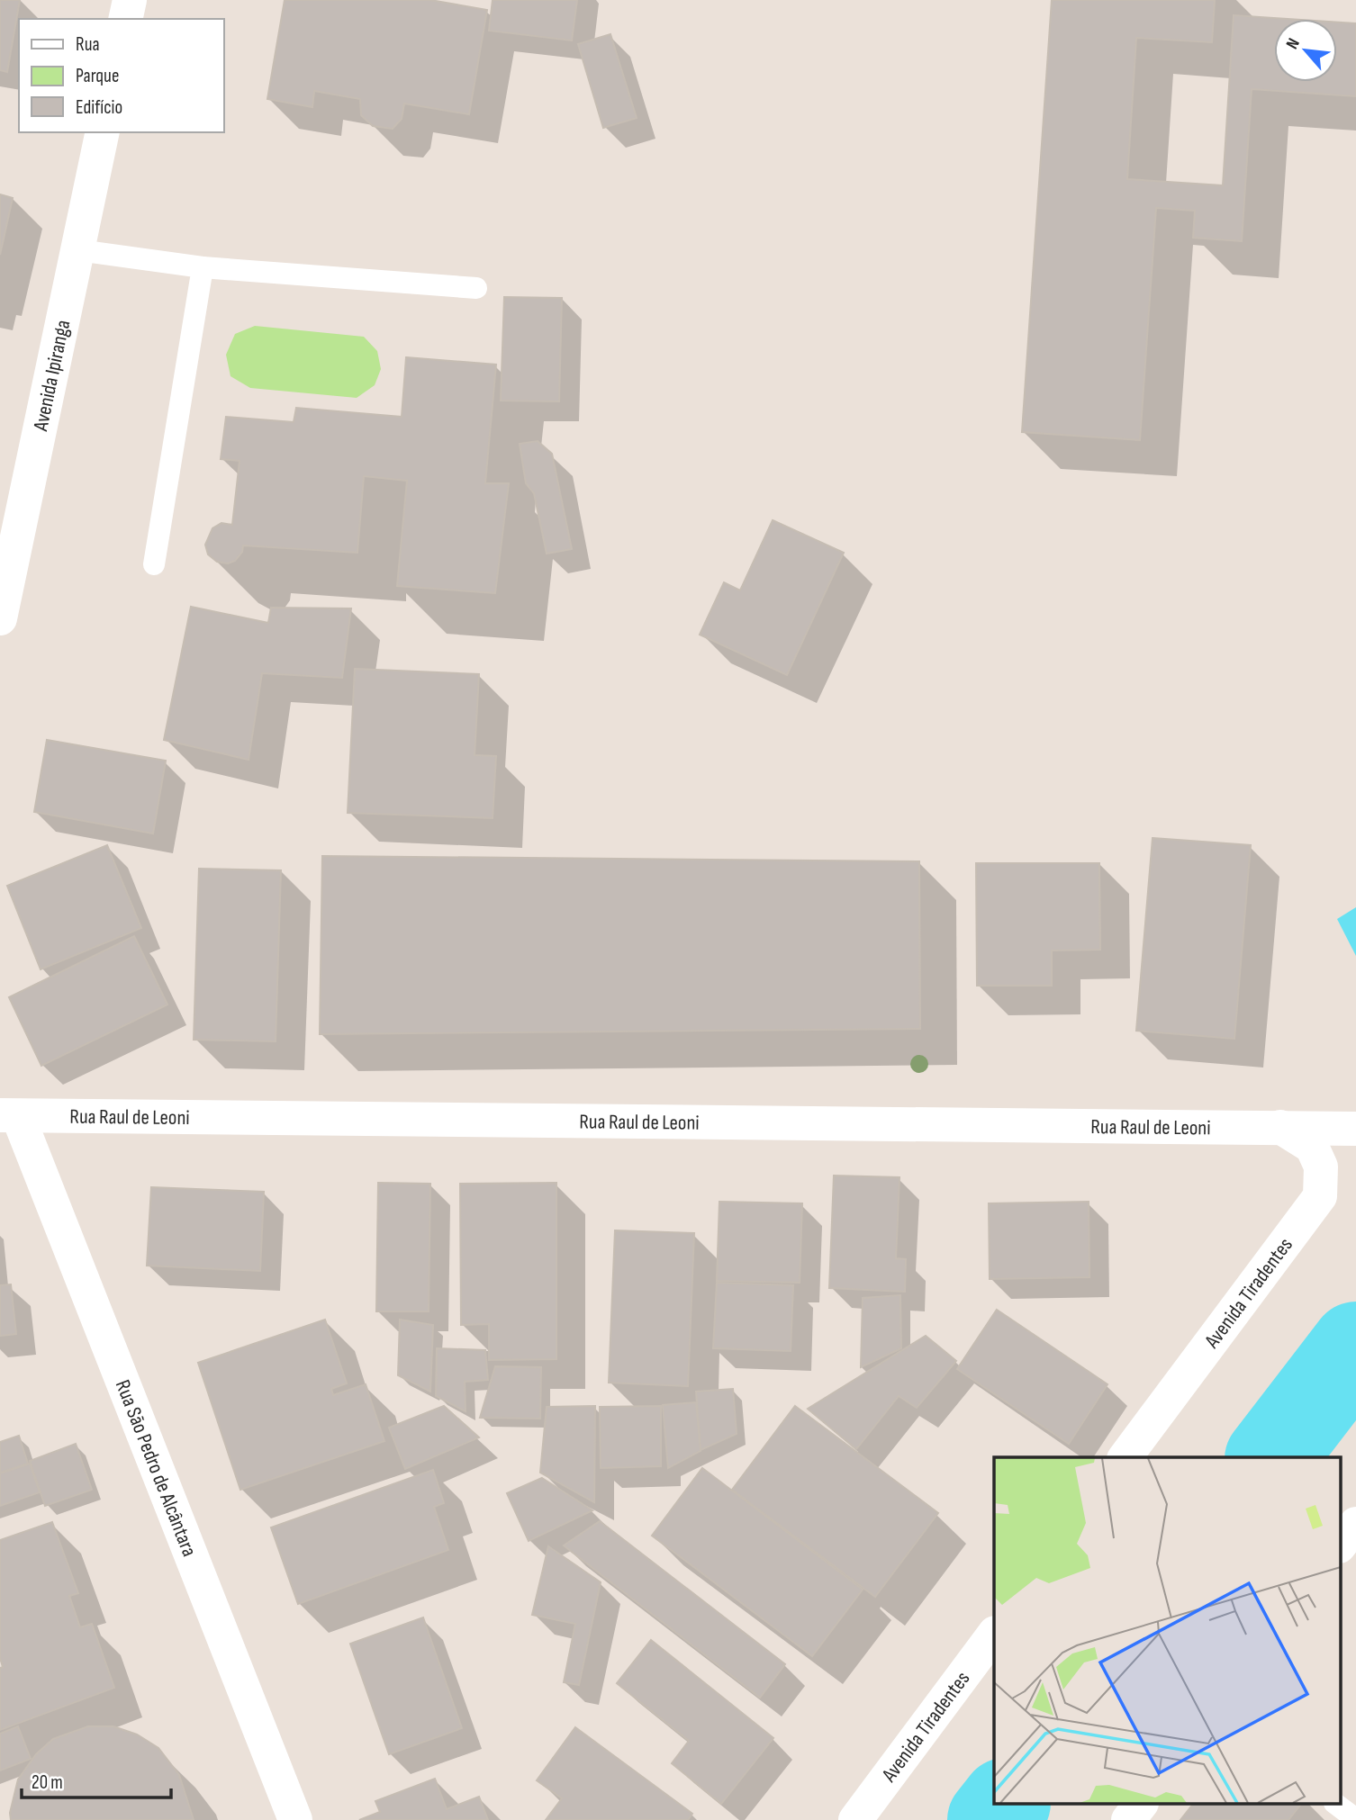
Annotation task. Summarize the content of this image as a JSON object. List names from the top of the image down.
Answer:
{
  "streets": {
    "main road": [
      "Avenida Ipiranga",
      "Rua Raul de Leoni",
      "Avenida Tiradentes",
      "Rua São Pedro de Alcântara"
    ]
  },
  "crossings": [
    ["Rua Raul de Leoni", "Avenida Tiradentes"],
    ["Rua Raul de Leoni", "Rua São Pedro de Alcântara"]
  ],
  "legend": ["Rua", "Parque", "Edifício"],
  "scale_bar": "20 m",
  "north": "top left"
}
